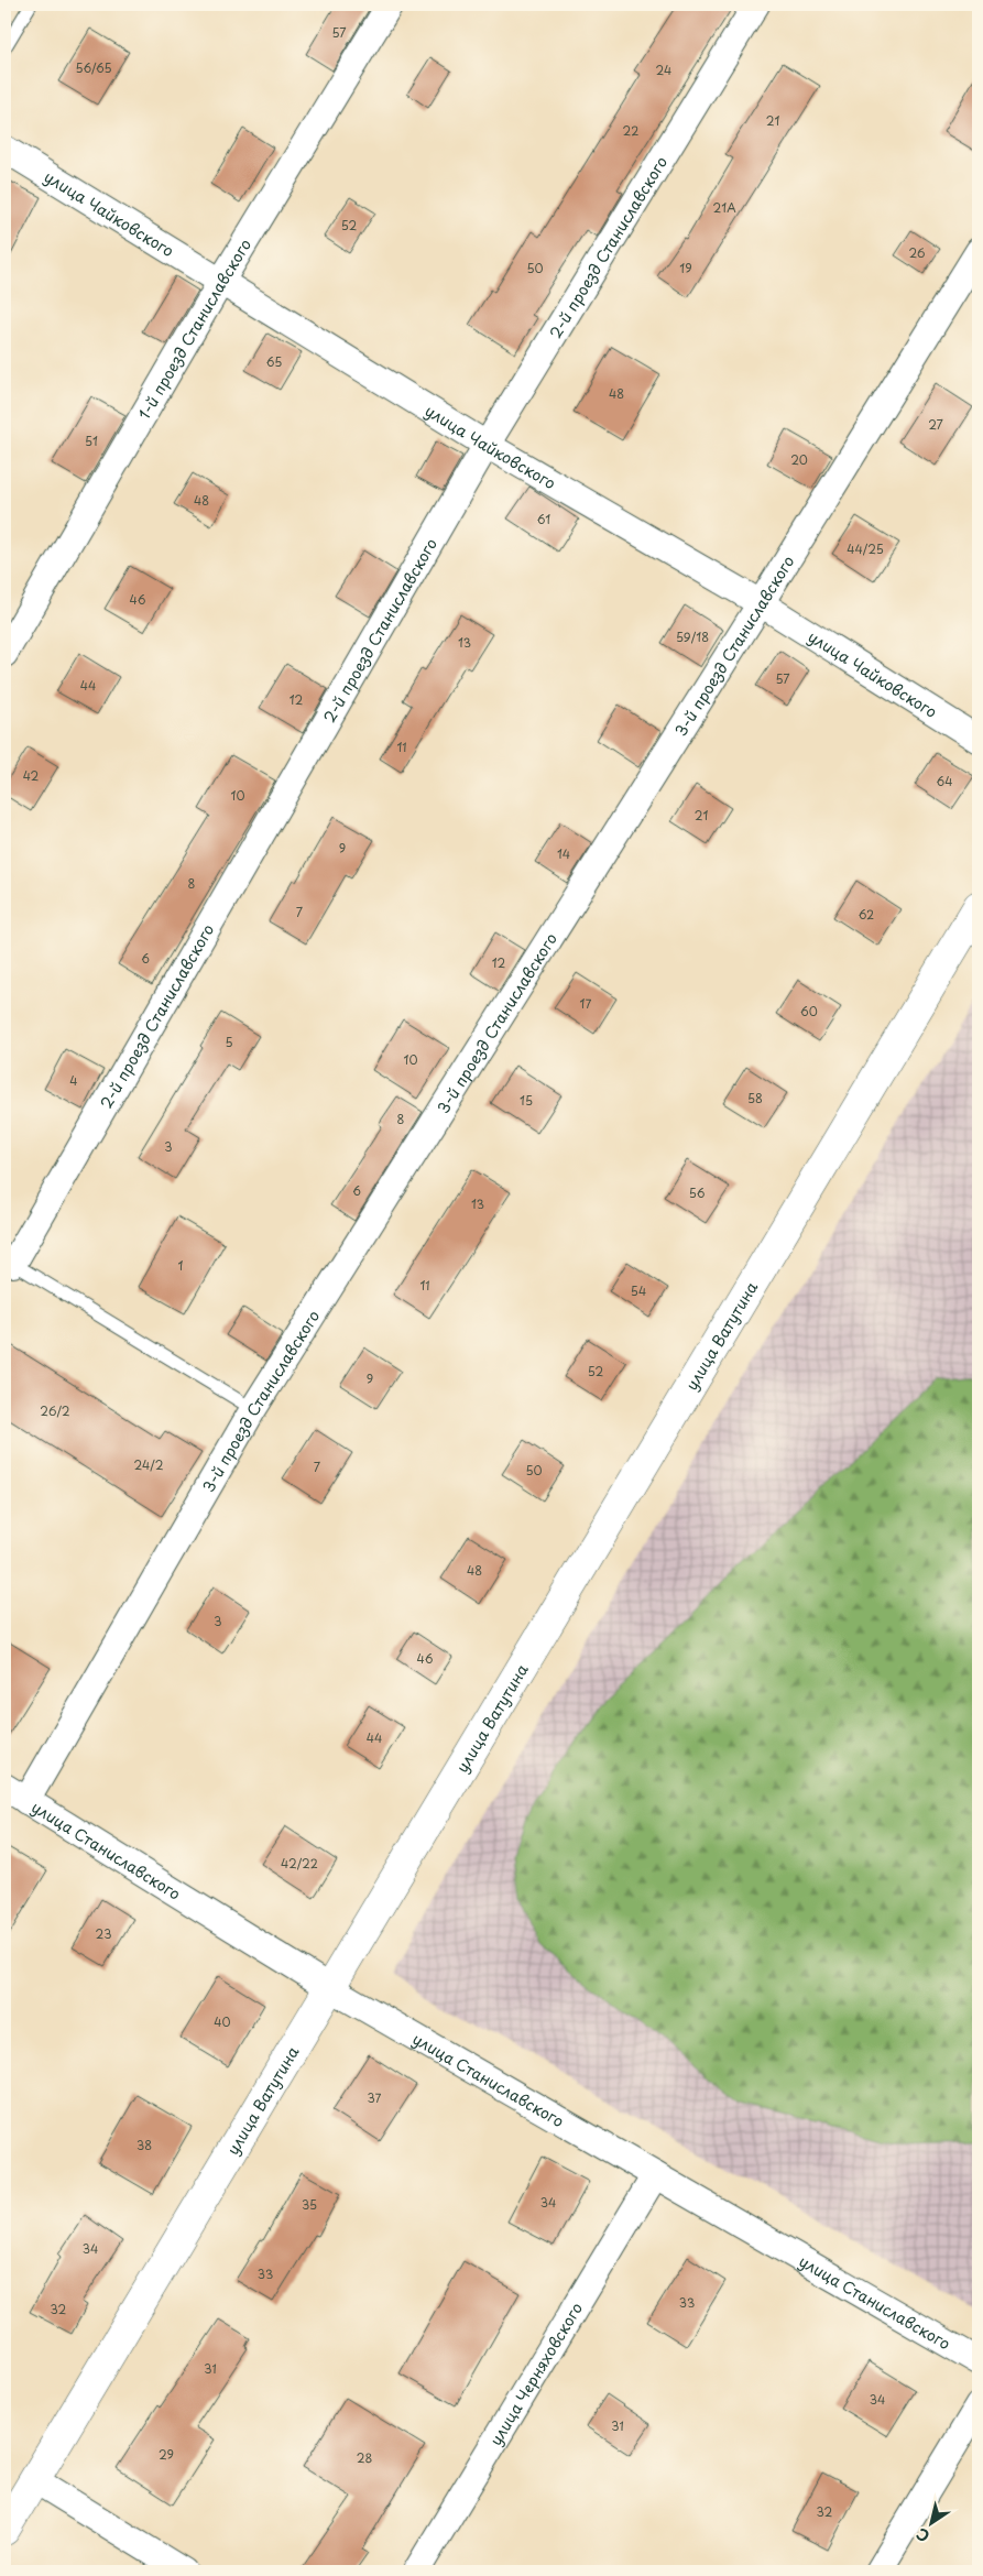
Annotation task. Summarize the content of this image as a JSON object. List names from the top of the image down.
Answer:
{
  "streets": {
    "street": [
      "улица Чайковского",
      "2-й проезд Станиславского",
      "1-й проезд Станиславского",
      "3-й проезд Станиславского",
      "улица Ватутина",
      "улица Станиславского",
      "улица Черняховского"
    ]
  },
  "crossings": [
    ["улица Чайковского", "2-й проезд Станиславского"],
    ["улица Чайковского", "1-й проезд Станиславского"],
    ["улица Чайковского", "3-й проезд Станиславского"],
    ["3-й проезд Станиславского", "улица Станиславского"],
    ["улица Ватутина", "улица Станиславского"],
    ["улица Станиславского", "улица Черняховского"]
  ],
  "house_numbers": [
    "57",
    "56/65",
    "24",
    "21",
    "22",
    "21А",
    "52",
    "26",
    "50",
    "19",
    "65",
    "48",
    "27",
    "51",
    "20",
    "48",
    "61",
    "44/25",
    "46",
    "59/18",
    "13",
    "57",
    "44",
    "12",
    "11",
    "42",
    "64",
    "10",
    "21",
    "9",
    "14",
    "8",
    "7",
    "62",
    "6",
    "12",
    "17",
    "60",
    "5",
    "10",
    "4",
    "58",
    "15",
    "8",
    "3",
    "6",
    "56",
    "13",
    "1",
    "11",
    "54",
    "52",
    "9",
    "26/2",
    "24/2",
    "7",
    "50",
    "48",
    "3",
    "46",
    "44",
    "42/22",
    "23",
    "40",
    "37",
    "38",
    "34",
    "35",
    "34",
    "33",
    "33",
    "32",
    "31",
    "34",
    "31",
    "29",
    "28",
    "32"
  ],
  "north": "bottom left"
}
